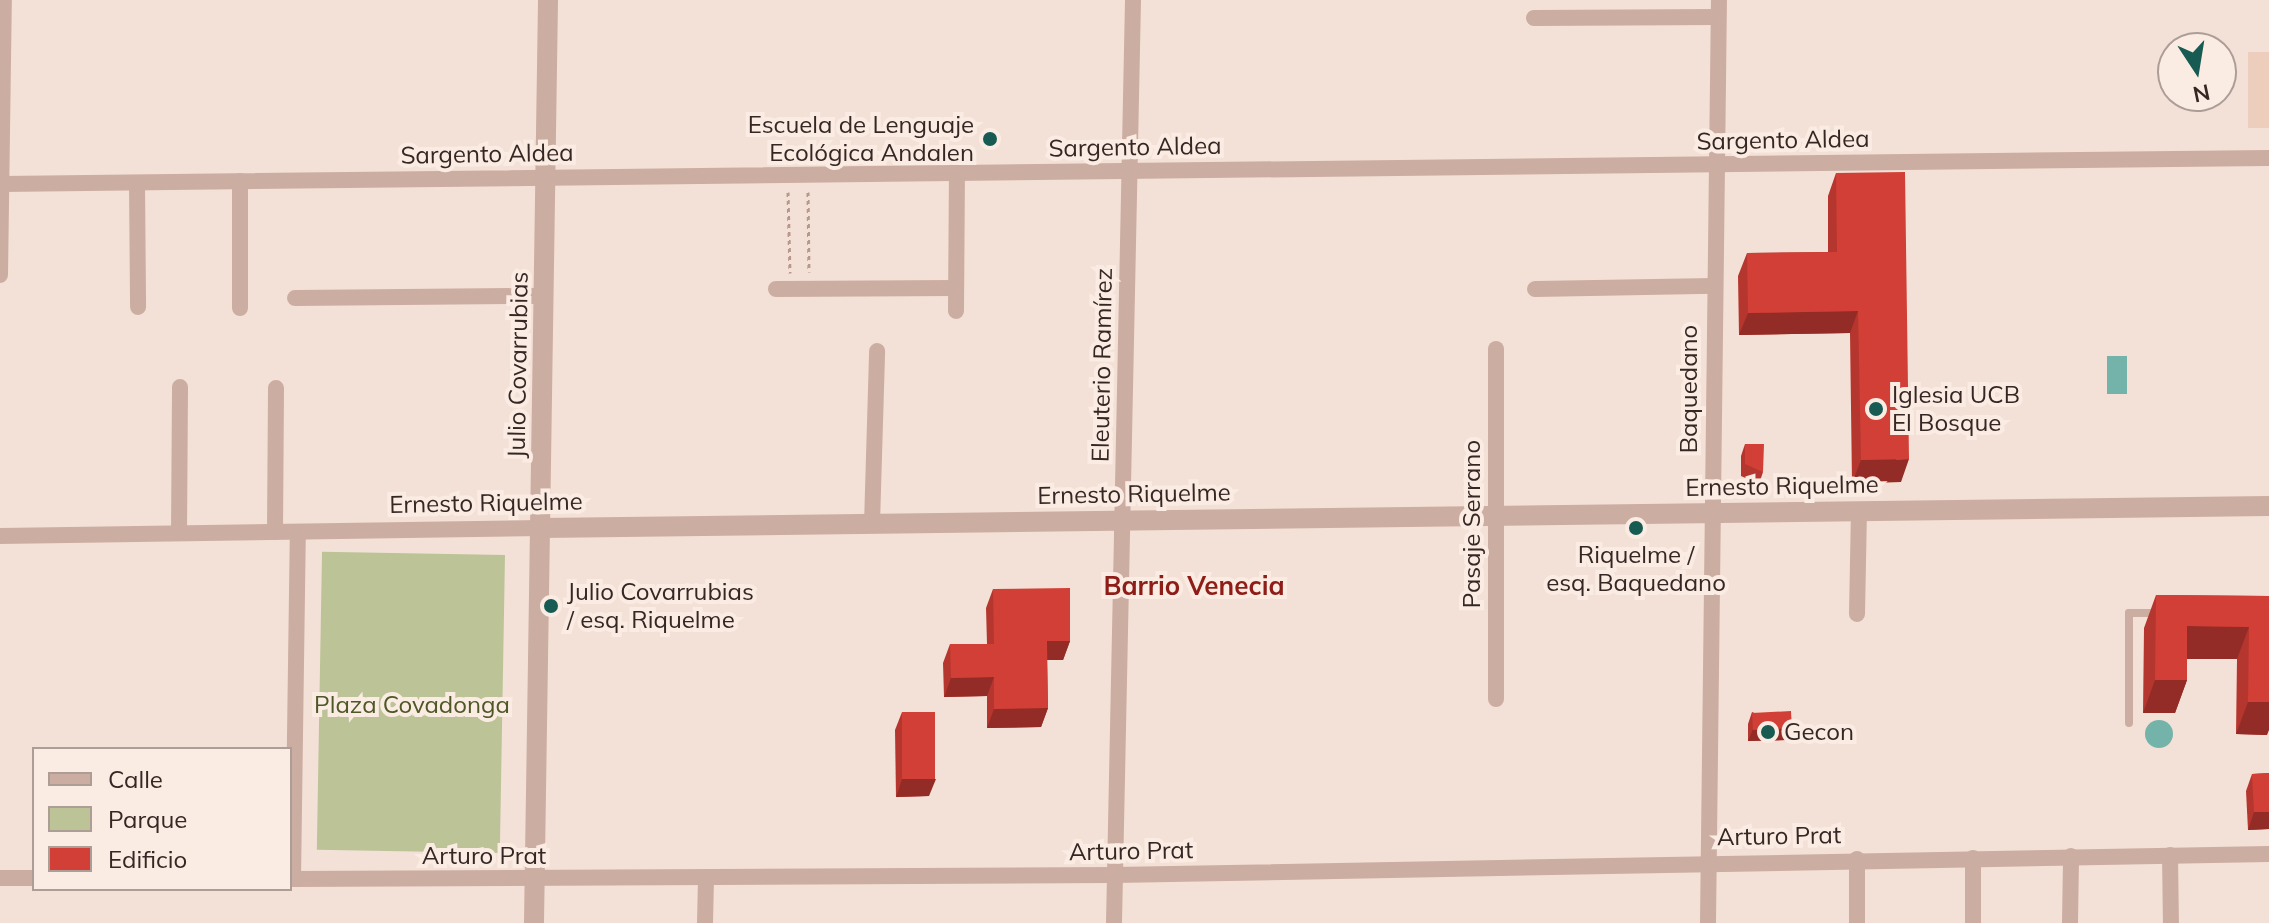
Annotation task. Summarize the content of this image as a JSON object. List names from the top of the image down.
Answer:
{
  "streets": {
    "street": [
      "Sargento Aldea",
      "Julio Covarrubias",
      "Eleuterio Ramírez",
      "Baquedano",
      "Ernesto Riquelme",
      "Pasaje Serrano",
      "Arturo Prat"
    ]
  },
  "crossings": [
    ["Sargento Aldea", "Julio Covarrubias"],
    ["Sargento Aldea", "Eleuterio Ramírez"],
    ["Sargento Aldea", "Baquedano"],
    ["Julio Covarrubias", "Ernesto Riquelme"],
    ["Julio Covarrubias", "Arturo Prat"],
    ["Eleuterio Ramírez", "Ernesto Riquelme"],
    ["Eleuterio Ramírez", "Arturo Prat"],
    ["Baquedano", "Ernesto Riquelme"],
    ["Baquedano", "Arturo Prat"],
    ["Ernesto Riquelme", "Pasaje Serrano"]
  ],
  "districts": ["Barrio Venecia"],
  "parks": ["Plaza Covadonga"],
  "places": [
    "Escuela de Lenguaje Ecológica Andalen",
    "Iglesia UCB El Bosque",
    "Riquelme / esq. Baquedano",
    "Julio Covarrubias / esq. Riquelme",
    "Gecon"
  ],
  "legend": ["Calle", "Parque", "Edificio"],
  "north": "bottom"
}
